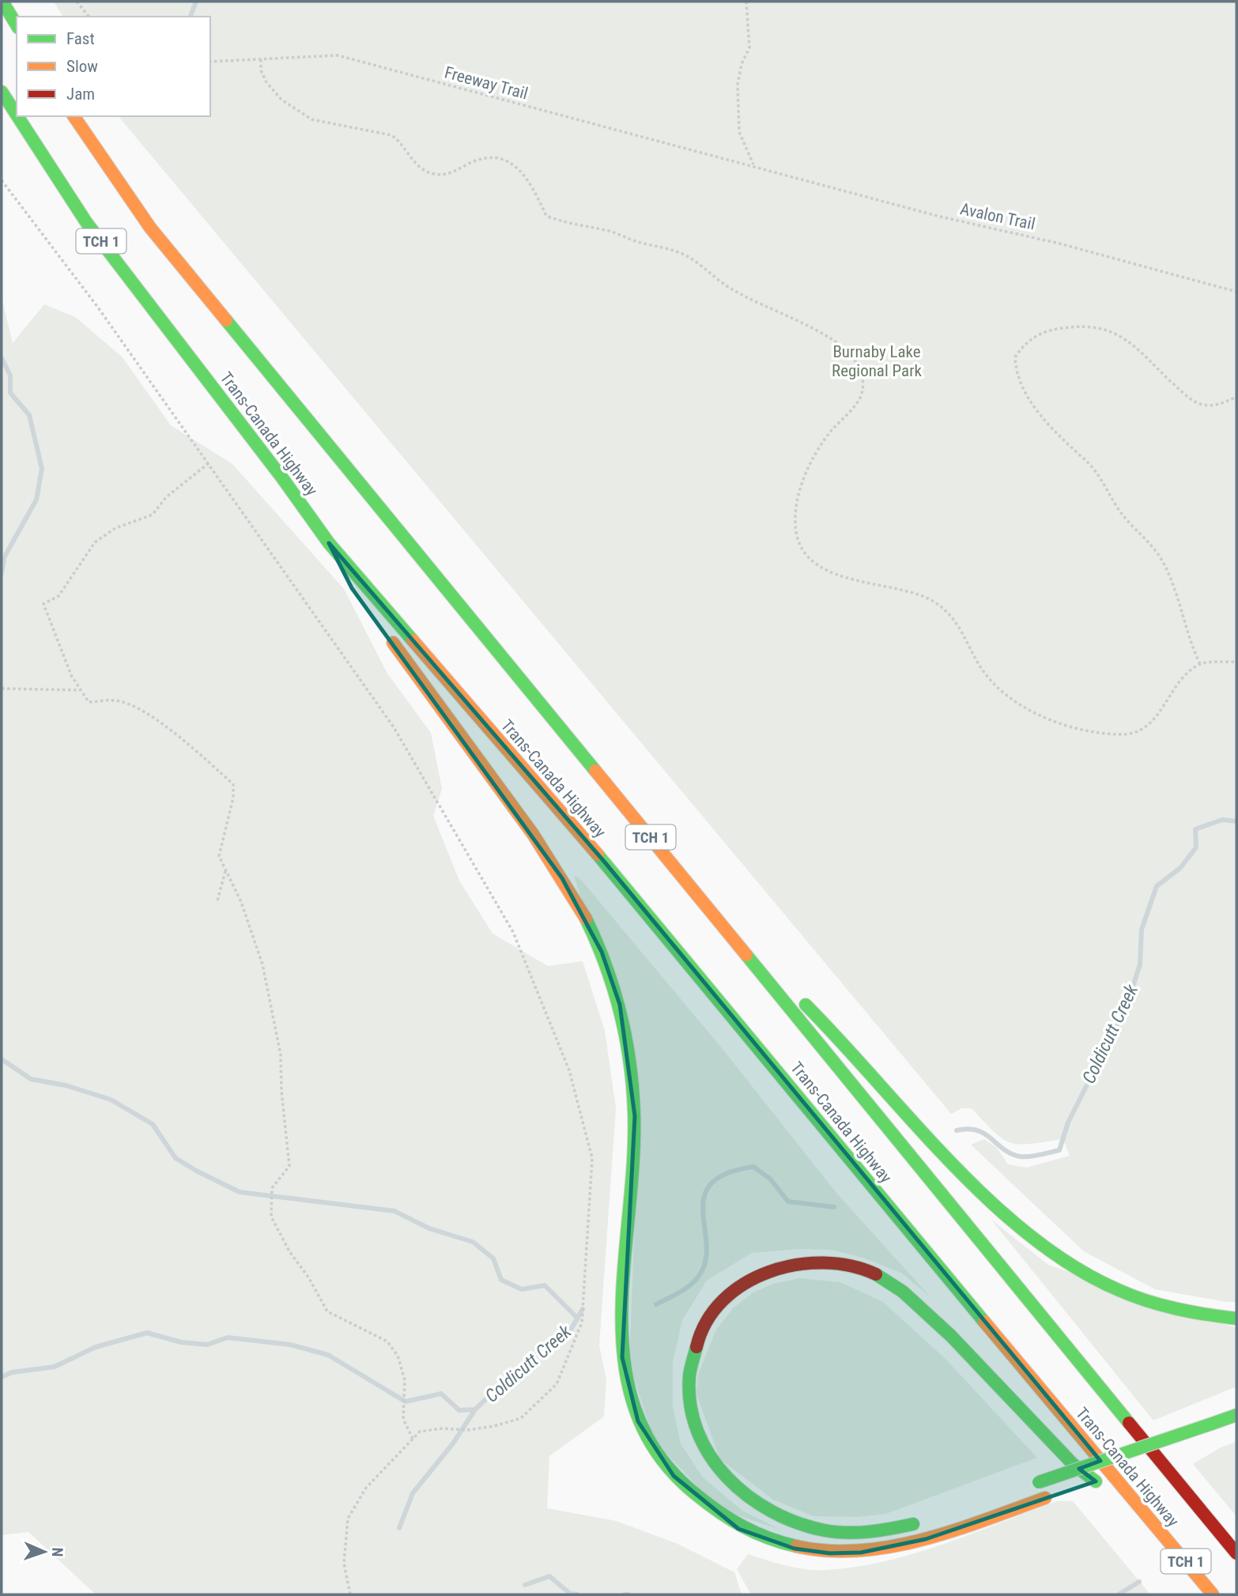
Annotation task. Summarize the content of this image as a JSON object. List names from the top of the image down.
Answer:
{
  "streets": {
    "highway": ["TCH 1", "Trans-Canada Highway"],
    "path": ["Freeway Trail", "Avalon Trail"]
  },
  "crossings": [
    ["Freeway Trail", "Avalon Trail"]
  ],
  "water": ["Coldicutt Creek"],
  "parks": ["Burnaby Lake Regional Park"],
  "legend": ["Fast", "Slow", "Jam"],
  "north": "right"
}
